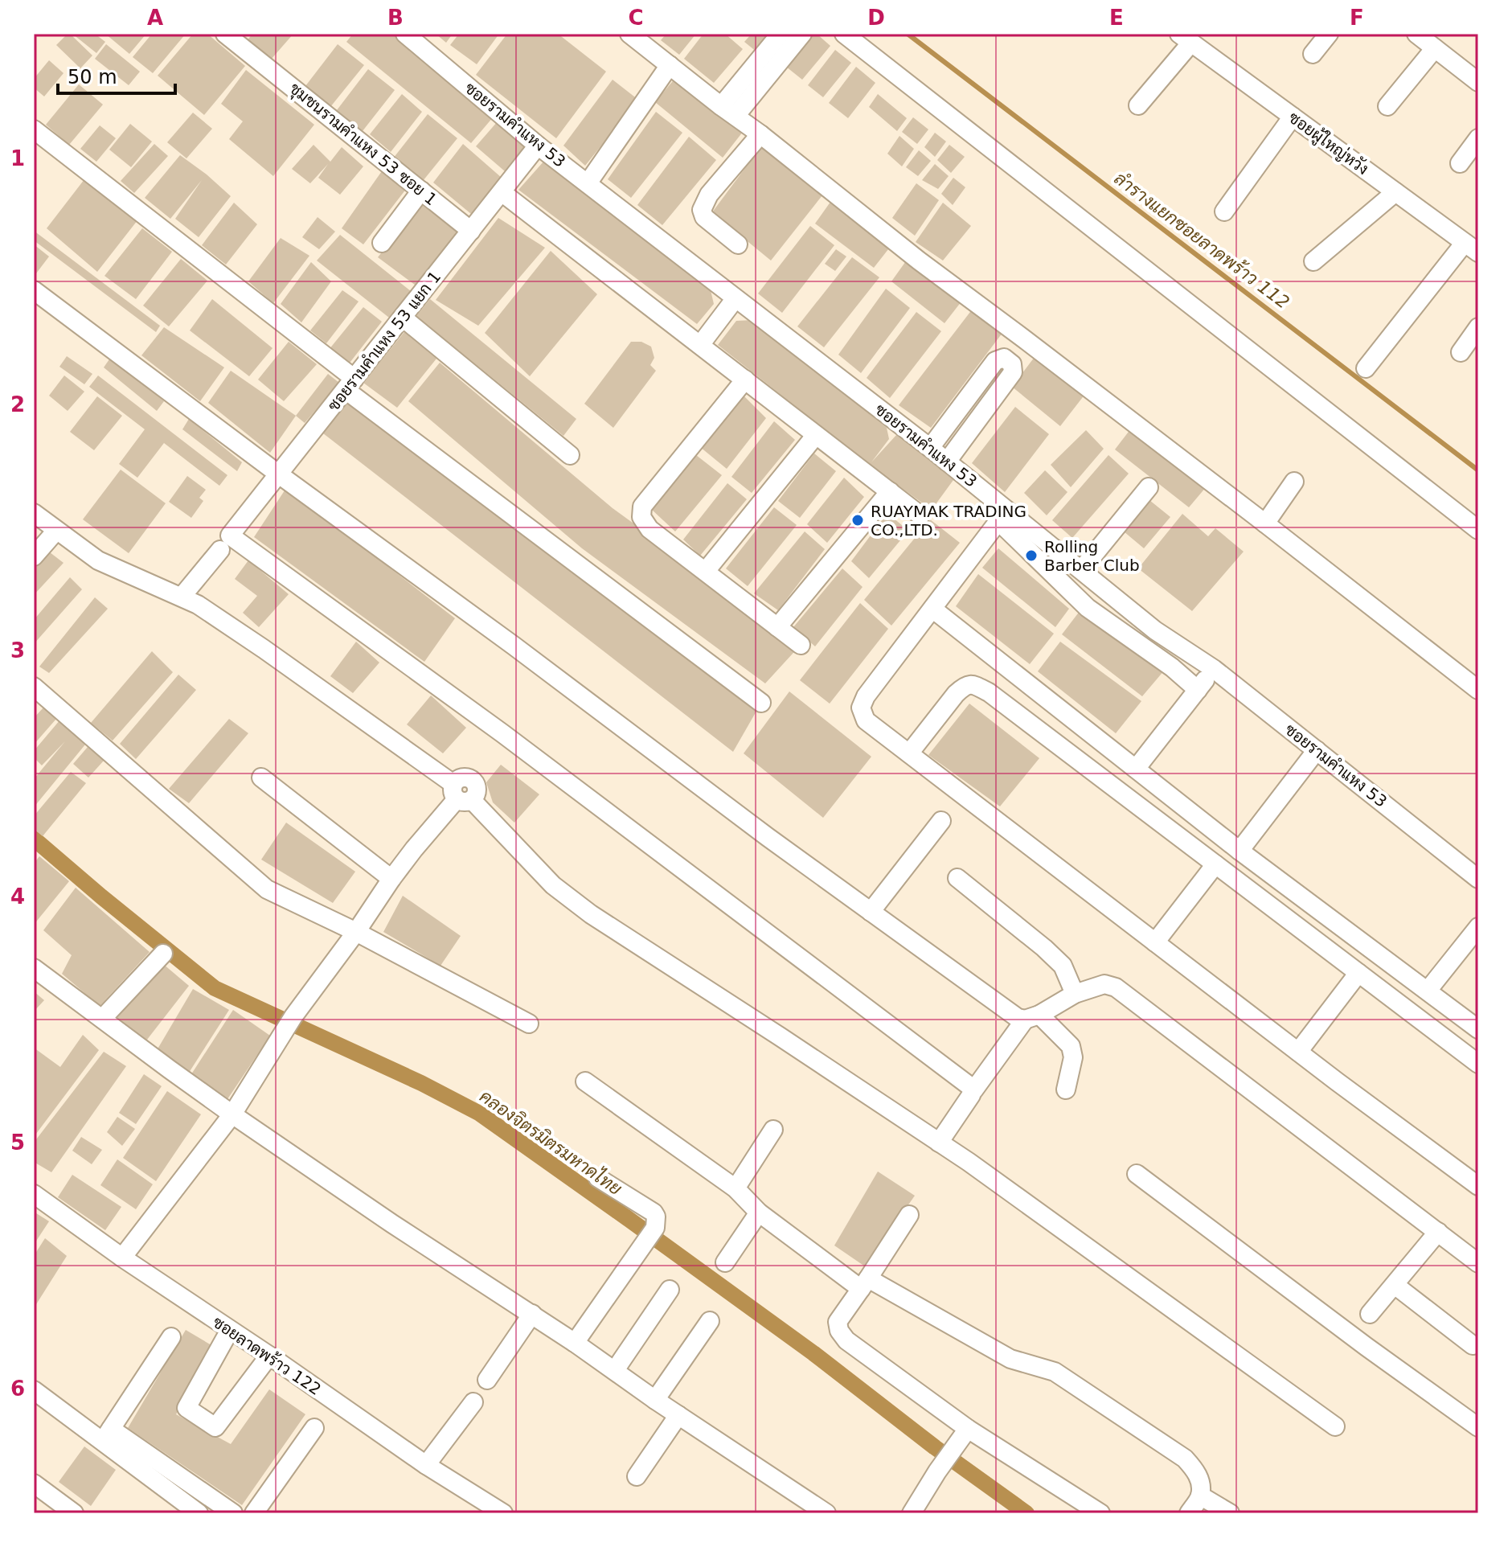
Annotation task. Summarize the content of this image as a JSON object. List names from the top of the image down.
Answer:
{
  "streets": {
    "street": [
      "ซอยรามคำแหง 53",
      "ซอยผู้ใหญ่หวัง",
      "ชุมชนรามคำแหง 53 ซอย 1",
      "ซอยรามคำแหง 53 แยก 1",
      "ซอยลาดพร้าว 122"
    ]
  },
  "crossings": [
    ["ซอยรามคำแหง 53", "ซอยรามคำแหง 53 แยก 1"],
    ["ชุมชนรามคำแหง 53 ซอย 1", "ซอยรามคำแหง 53 แยก 1"]
  ],
  "water": ["ลำรางแยกซอยลาดพร้าว 112", "คลองจิตรมิตรมหาดไทย"],
  "places": ["RUAYMAK TRADING CO.,LTD.", "Rolling Barber Club"],
  "scale_bar": "50 m",
  "grid": {
    "columns": [
      "A",
      "B",
      "C",
      "D",
      "E",
      "F"
    ],
    "rows": [
      "1",
      "2",
      "3",
      "4",
      "5",
      "6"
    ]
  }
}
